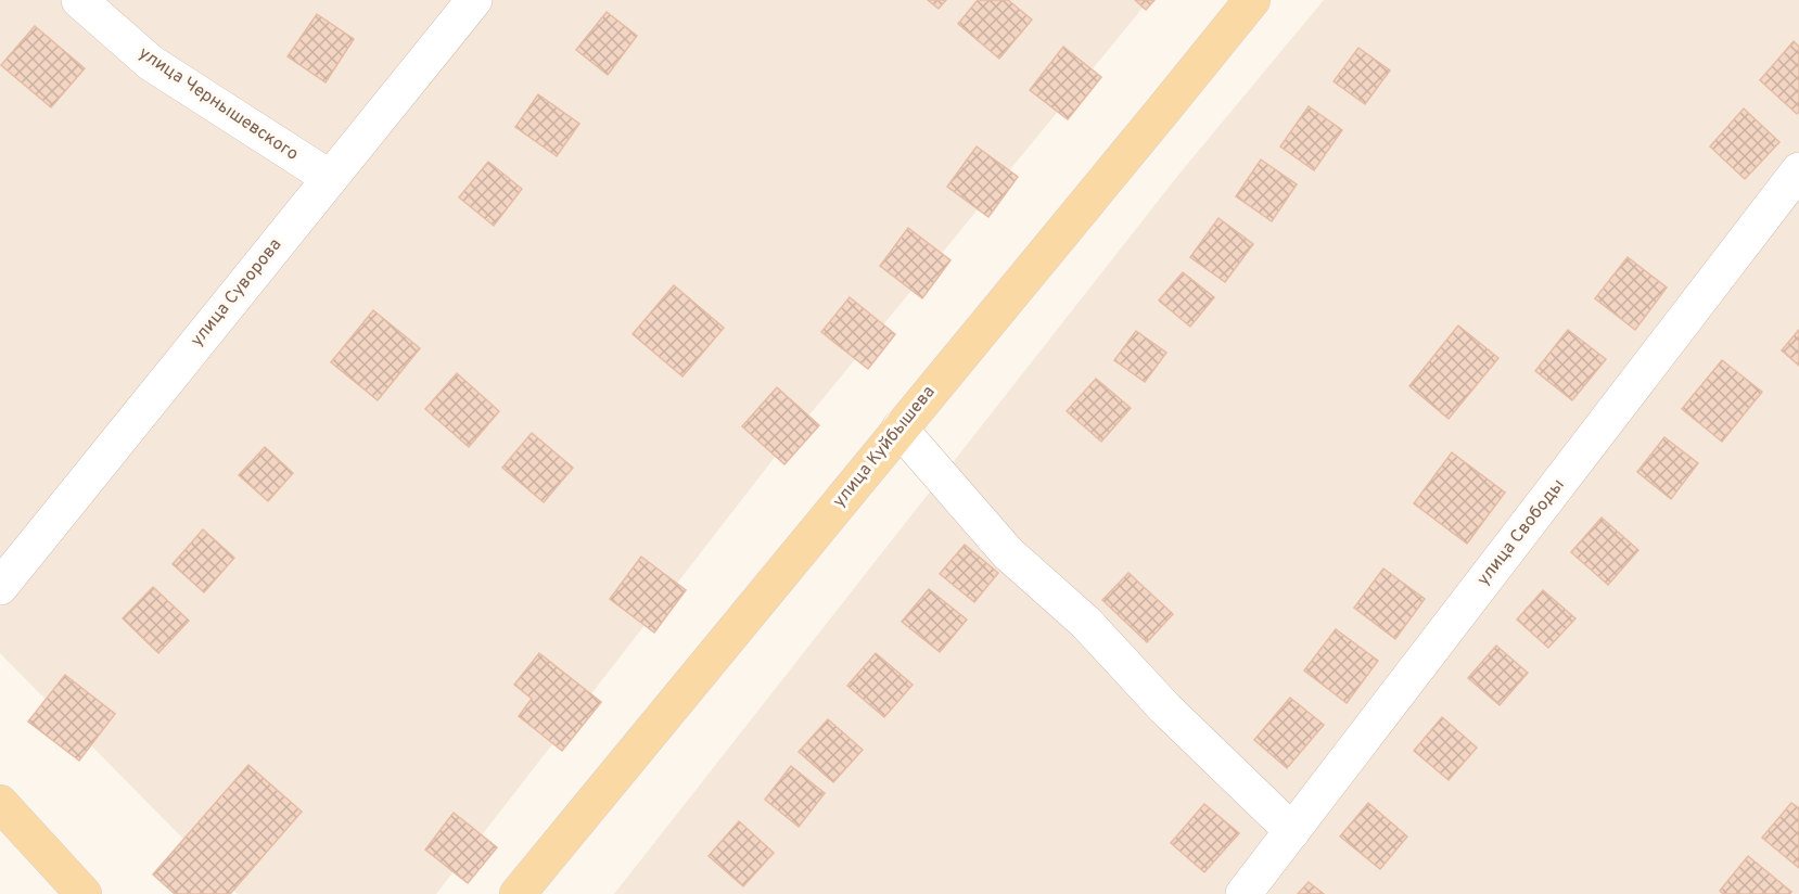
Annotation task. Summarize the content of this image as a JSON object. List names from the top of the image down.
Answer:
{
  "streets": {
    "main road": ["улица Куйбышева"],
    "street": ["улица Чернышевского", "улица Суворова", "улица Свободы"]
  },
  "crossings": [
    ["улица Чернышевского", "улица Суворова"]
  ]
}
